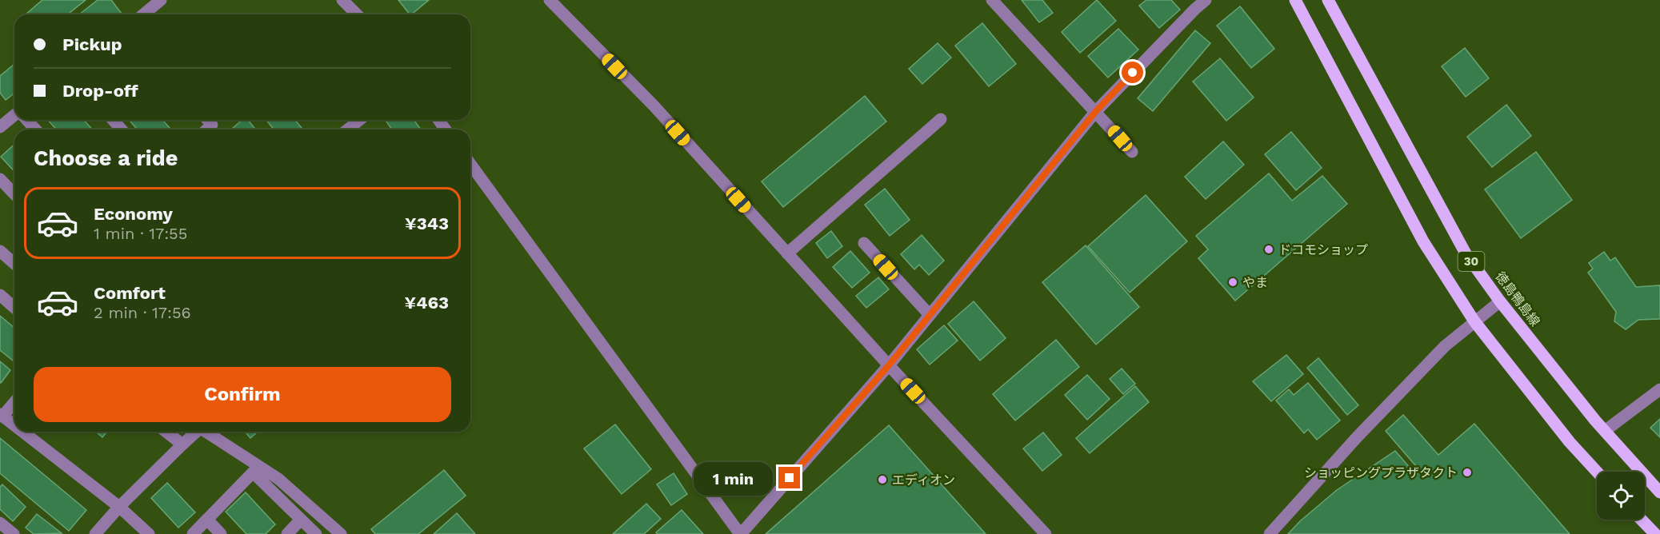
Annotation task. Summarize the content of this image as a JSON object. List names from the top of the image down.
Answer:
{
  "streets": {
    "main road": ["30", "徳島鴨島線"]
  },
  "places": [
    "ドコモショップ",
    "やま",
    "ショッピングプラザタクト",
    "エディオン"
  ],
  "page": {
    "banner": ["Pickup", "Drop-off"],
    "heading": "Choose a ride",
    "list": [
      {
        "name": "Economy",
        "note": "1 min · 17:55",
        "value": "¥343"
      },
      {
        "name": "Comfort",
        "note": "2 min · 17:56",
        "value": "¥463"
      }
    ],
    "buttons": "Confirm",
    "bubble": "1 min"
  }
}
